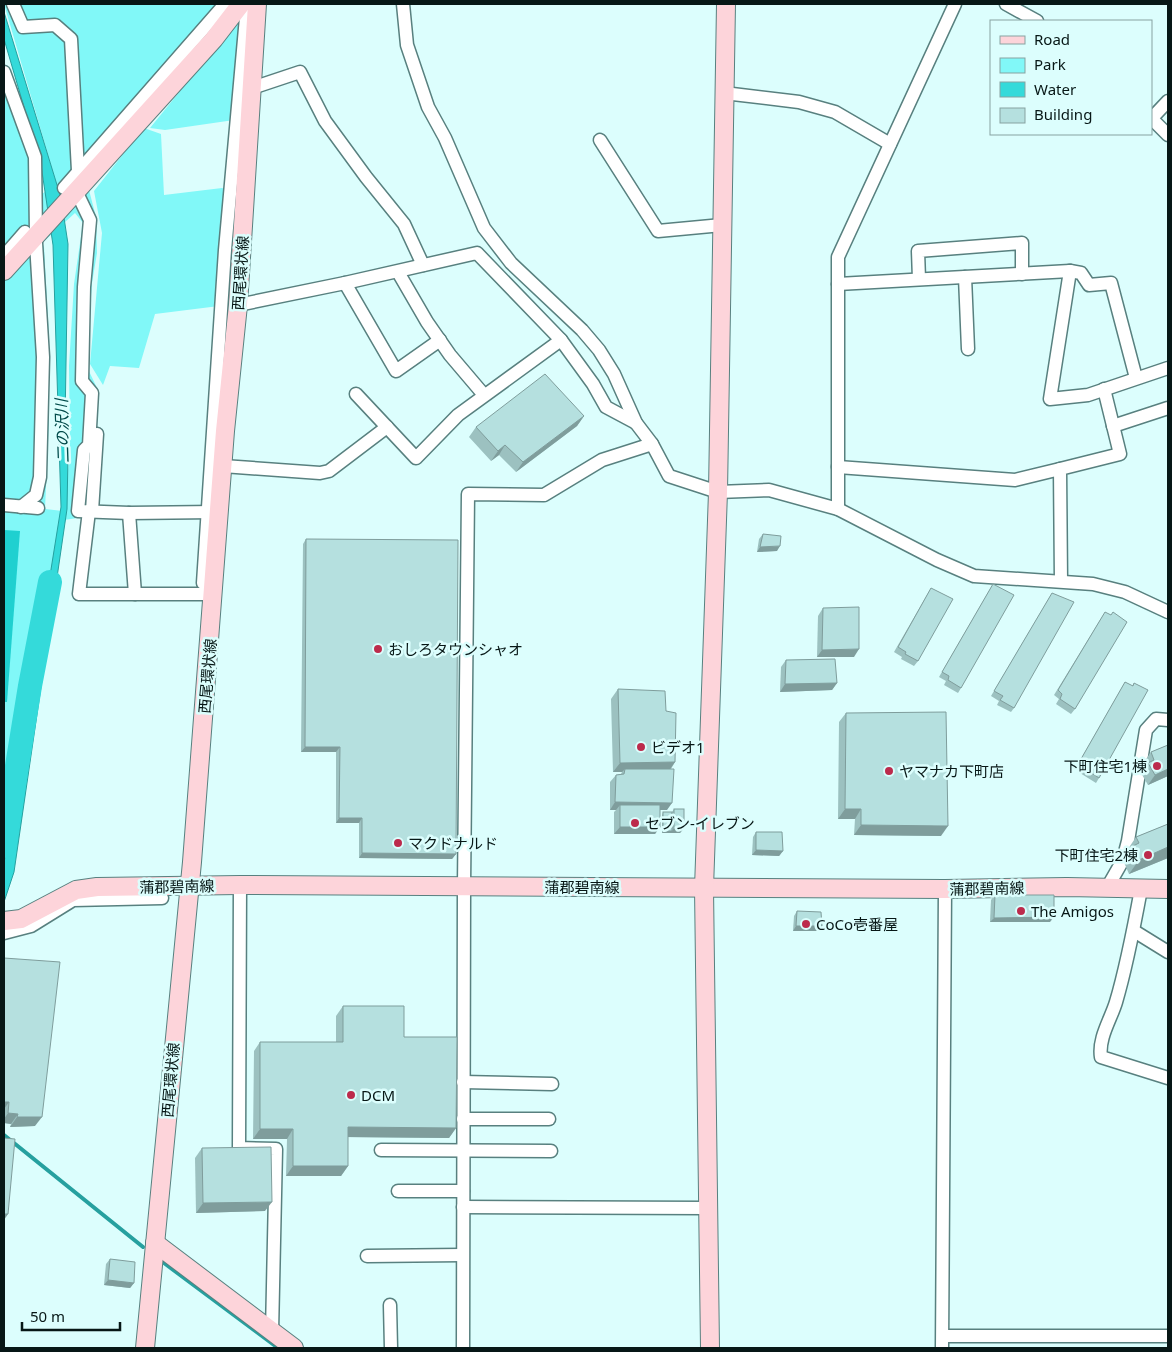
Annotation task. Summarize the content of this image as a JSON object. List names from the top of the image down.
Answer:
{
  "streets": {
    "main road": ["西尾環状線", "蒲郡碧南線"]
  },
  "crossings": [
    ["西尾環状線", "蒲郡碧南線"]
  ],
  "water": ["二の沢川"],
  "places": [
    "おしろタウンシャオ",
    "ビデオ1",
    "下町住宅1棟",
    "ヤマナカ下町店",
    "セブン-イレブン",
    "マクドナルド",
    "下町住宅2棟",
    "The Amigos",
    "CoCo壱番屋",
    "DCM"
  ],
  "legend": [
    "Road",
    "Park",
    "Water",
    "Building"
  ],
  "scale_bar": "50 m"
}
